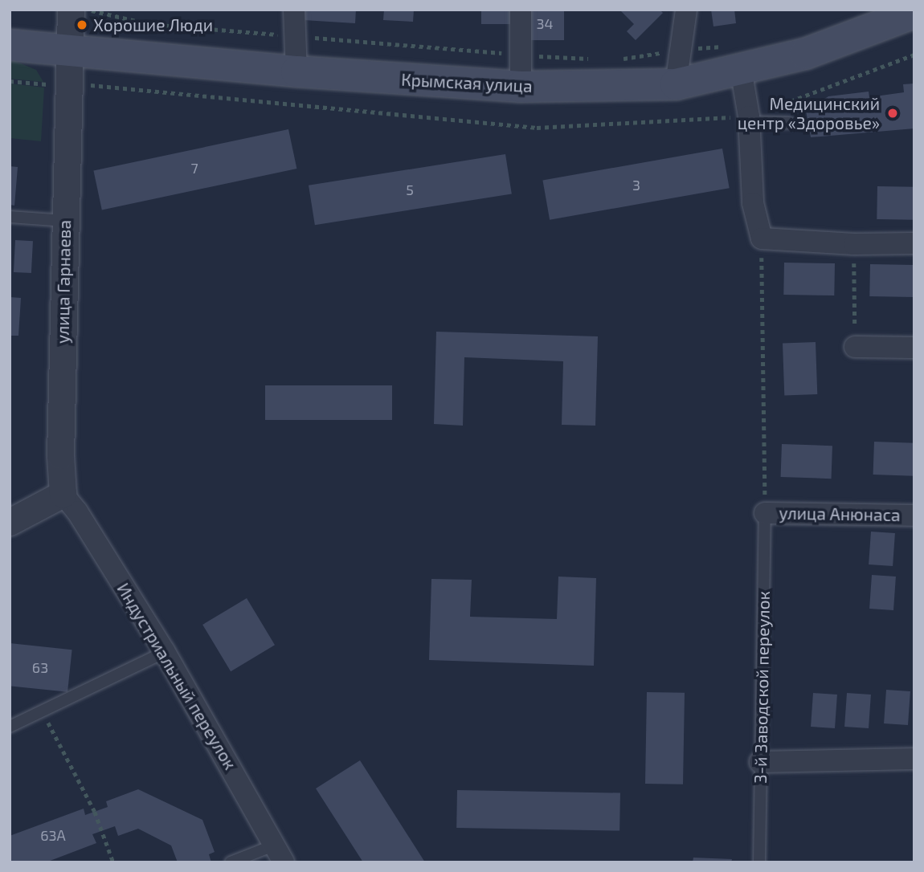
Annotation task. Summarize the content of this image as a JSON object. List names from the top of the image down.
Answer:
{
  "streets": {
    "main road": ["Крымская улица"],
    "street": ["улица Гарнаева", "улица Анюнаса", "Индустриальный переулок"],
    "lane": ["3-й Заводской переулок"]
  },
  "crossings": [
    ["Крымская улица", "улица Гарнаева"],
    ["улица Гарнаева", "Индустриальный переулок"],
    ["улица Анюнаса", "3-й Заводской переулок"]
  ],
  "places": ["Хорошие Люди", "Медицинский центр «Здоровье»"],
  "house_numbers": [
    "34",
    "7",
    "3",
    "5",
    "63",
    "63А"
  ]
}
